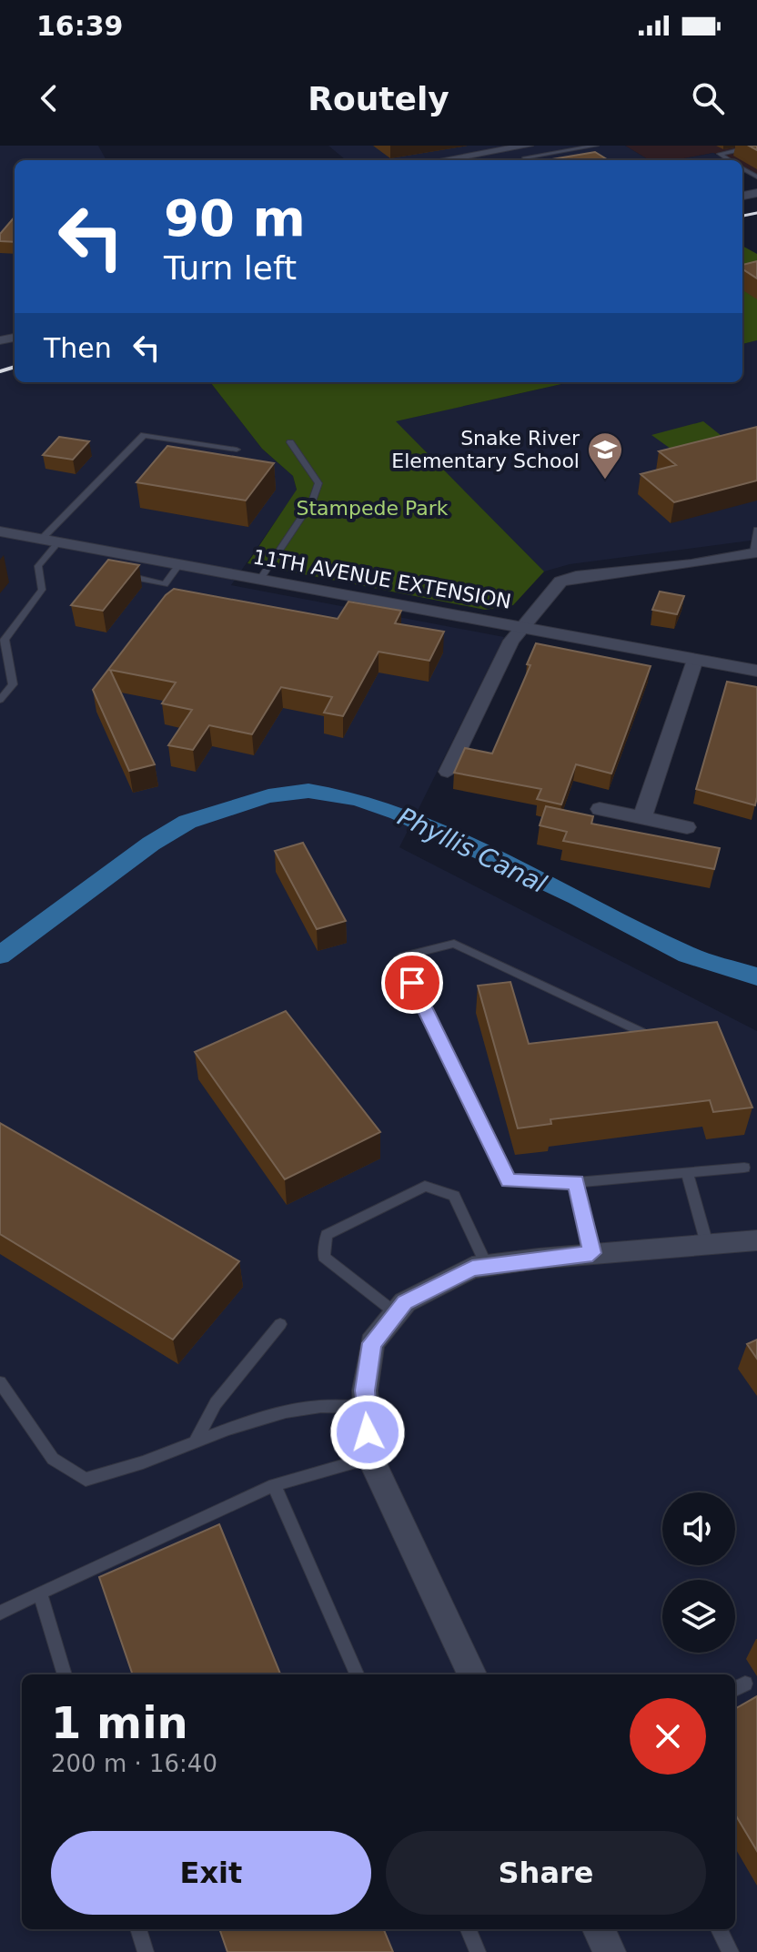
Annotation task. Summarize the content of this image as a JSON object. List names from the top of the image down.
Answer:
{
  "streets": {
    "street": ["11TH AVENUE EXTENSION"]
  },
  "water": ["Phyllis Canal"],
  "parks": ["Stampede Park"],
  "places": {
    "school or university": ["Snake River Elementary School"]
  },
  "page": {
    "status": "16:39",
    "header": "Routely",
    "turn": ["90 m", "Turn left"],
    "then": "Then",
    "heading": ["1 min", "200 m · 16:40"],
    "buttons": ["Exit", "Share"]
  }
}
